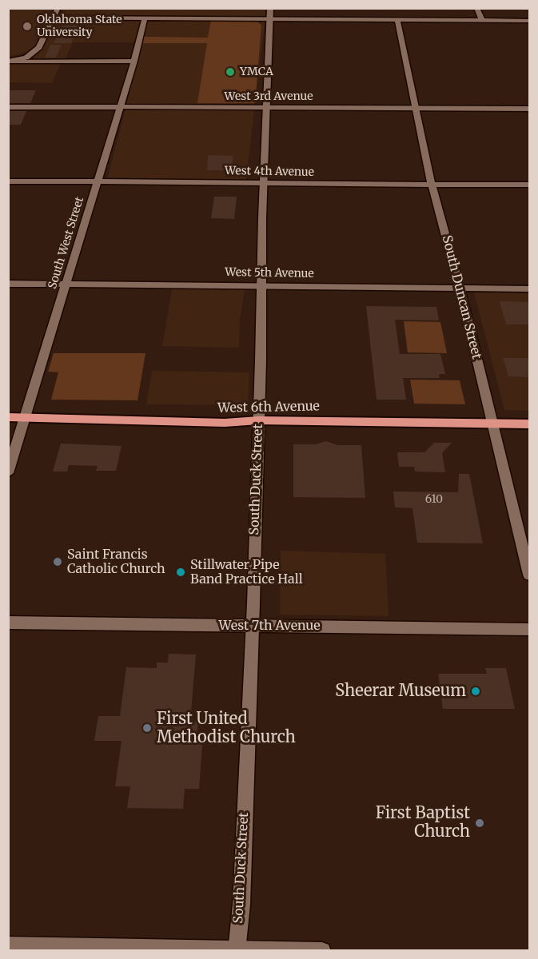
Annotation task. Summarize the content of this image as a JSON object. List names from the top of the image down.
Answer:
{
  "streets": {
    "highway": ["West 6th Avenue"],
    "street": [
      "West 3rd Avenue",
      "West 4th Avenue",
      "South West Street",
      "West 5th Avenue",
      "South Duncan Street",
      "South Duck Street",
      "West 7th Avenue"
    ]
  },
  "crossings": [
    ["West 3rd Avenue", "South West Street"],
    ["West 3rd Avenue", "South Duncan Street"],
    ["West 3rd Avenue", "South Duck Street"],
    ["West 4th Avenue", "South West Street"],
    ["West 4th Avenue", "South Duncan Street"],
    ["West 4th Avenue", "South Duck Street"],
    ["South West Street", "West 5th Avenue"],
    ["South West Street", "West 6th Avenue"],
    ["West 5th Avenue", "South Duncan Street"],
    ["West 5th Avenue", "South Duck Street"],
    ["South Duncan Street", "West 6th Avenue"],
    ["West 6th Avenue", "South Duck Street"],
    ["South Duck Street", "West 7th Avenue"]
  ],
  "places": [
    "Oklahoma State University",
    "YMCA",
    "Saint Francis Catholic Church",
    "Stillwater Pipe Band Practice Hall",
    "Sheerar Museum",
    "First United Methodist Church",
    "First Baptist Church"
  ],
  "house_numbers": ["610"]
}
